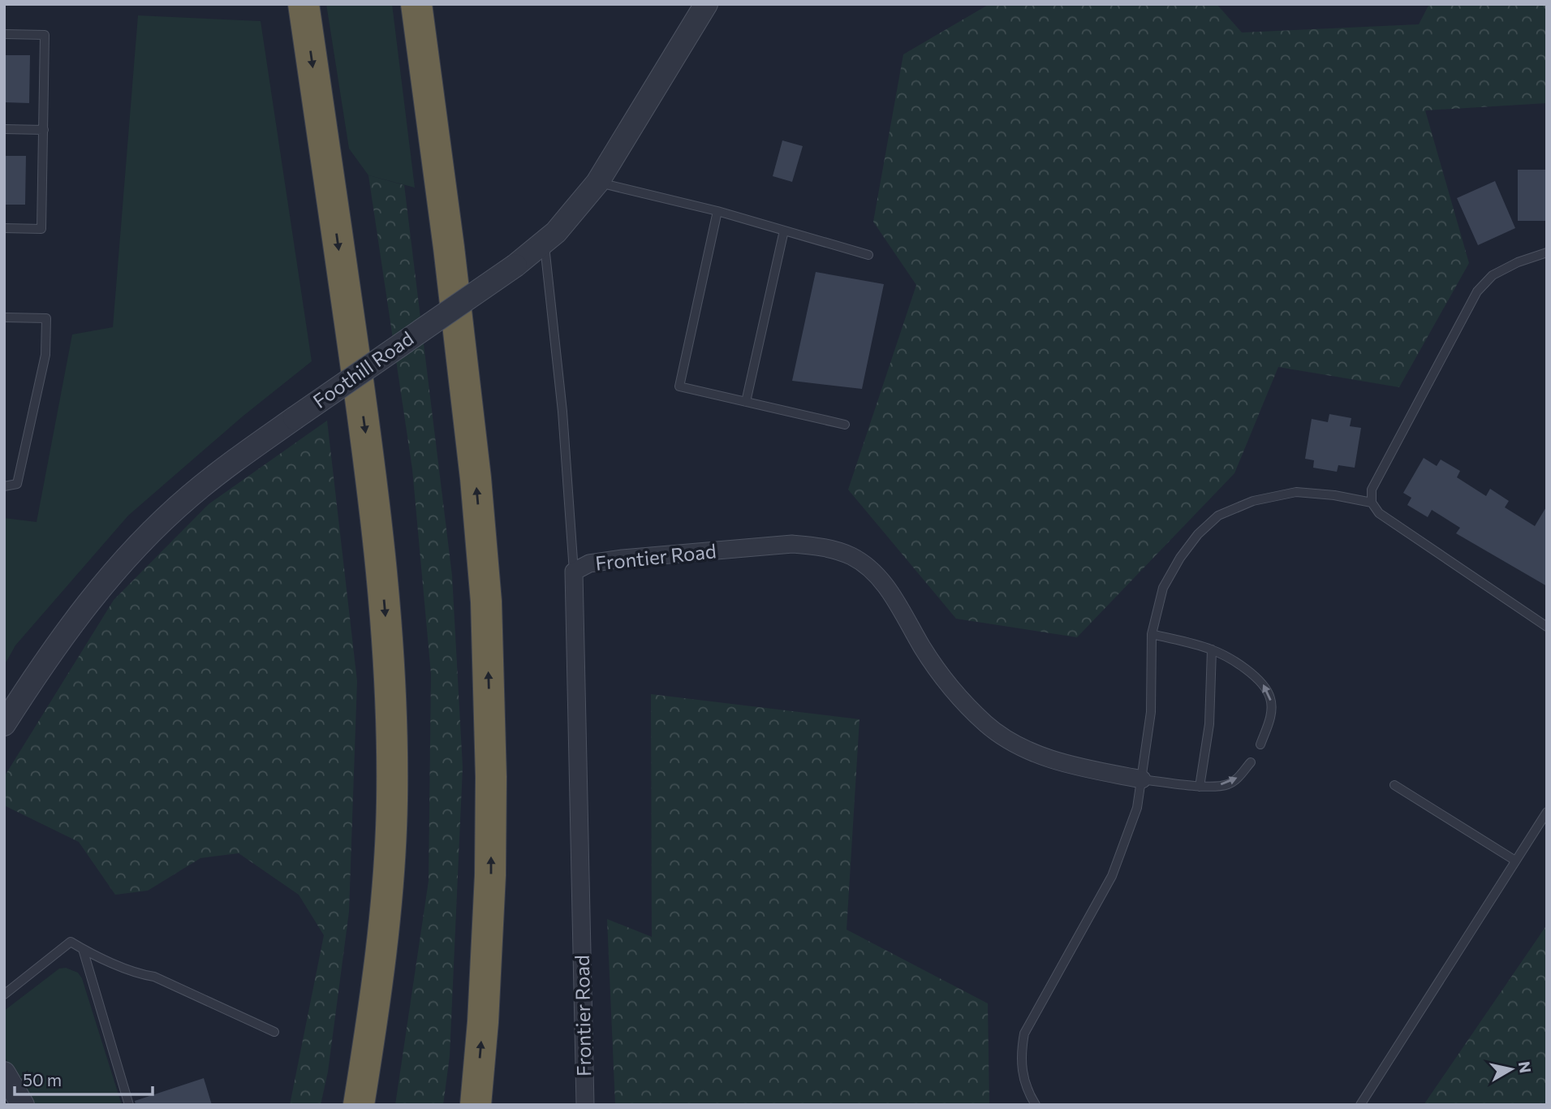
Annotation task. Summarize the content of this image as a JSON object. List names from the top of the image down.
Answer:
{
  "streets": {
    "street": ["Foothill Road", "Frontier Road"]
  },
  "scale_bar": "50 m",
  "north": "right"
}
